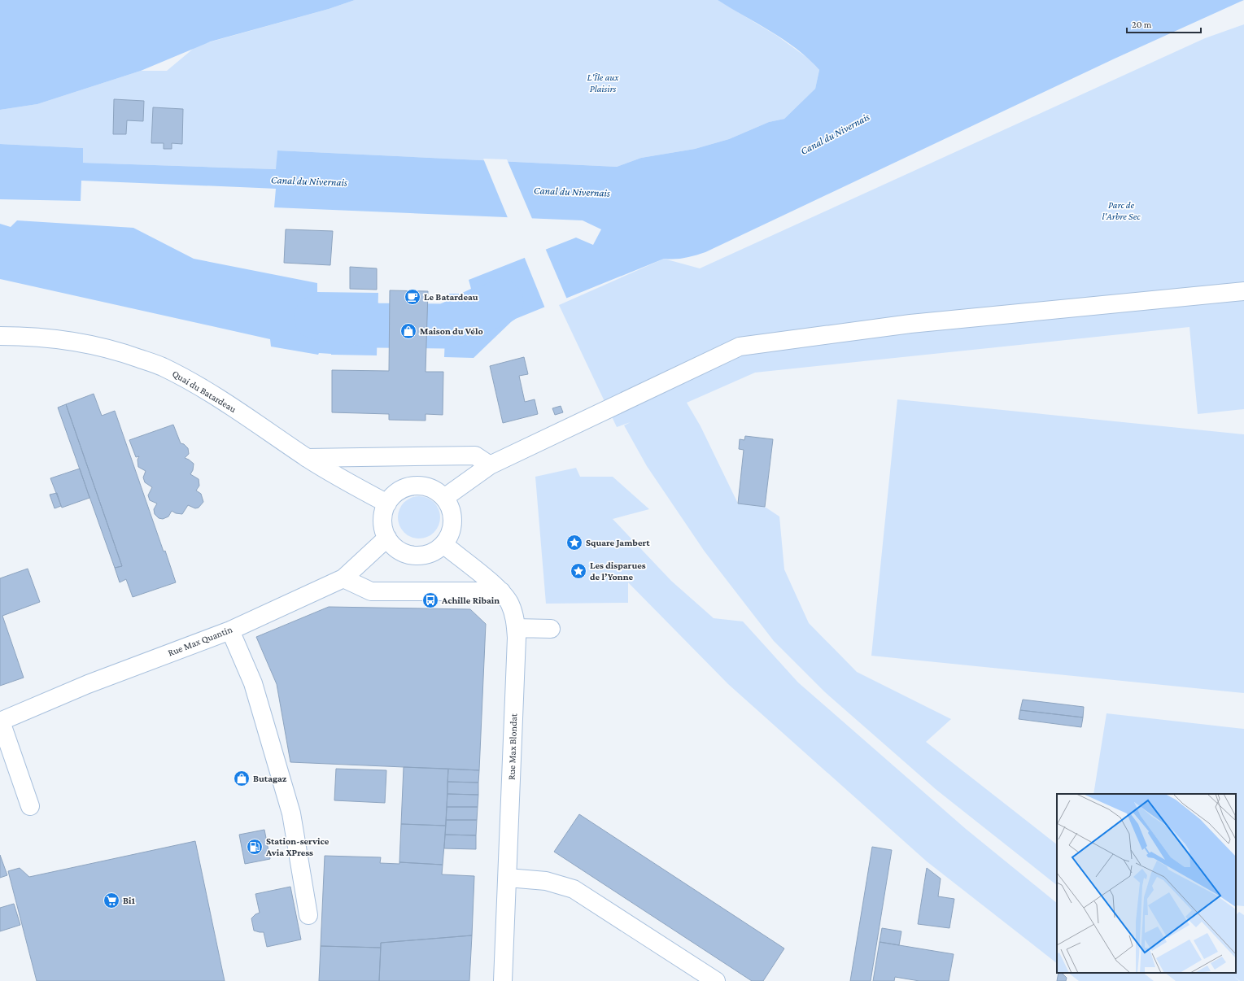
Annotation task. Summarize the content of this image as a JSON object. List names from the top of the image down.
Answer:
{
  "streets": {
    "street": ["Quai du Batardeau", "Rue Max Quantin", "Rue Max Blondat"]
  },
  "crossings": [
    ["Quai du Batardeau", "Rue Max Quantin"],
    ["Quai du Batardeau", "Rue Max Blondat"],
    ["Rue Max Quantin", "Rue Max Blondat"]
  ],
  "water": ["Canal du Nivernais"],
  "parks": ["L'Île aux Plaisirs", "Parc de l'Arbre Sec"],
  "places": {
    "cafe": ["Le Batardeau"],
    "shop": ["Maison du Vélo", "Butagaz"],
    "place": ["Square Jambert", "Les disparues de l’Yonne"],
    "bus stop": ["Achille Ribain"],
    "fuel station": ["Station-service Avia XPress"],
    "supermarket": ["Bi1"]
  },
  "scale_bar": "20 m"
}
